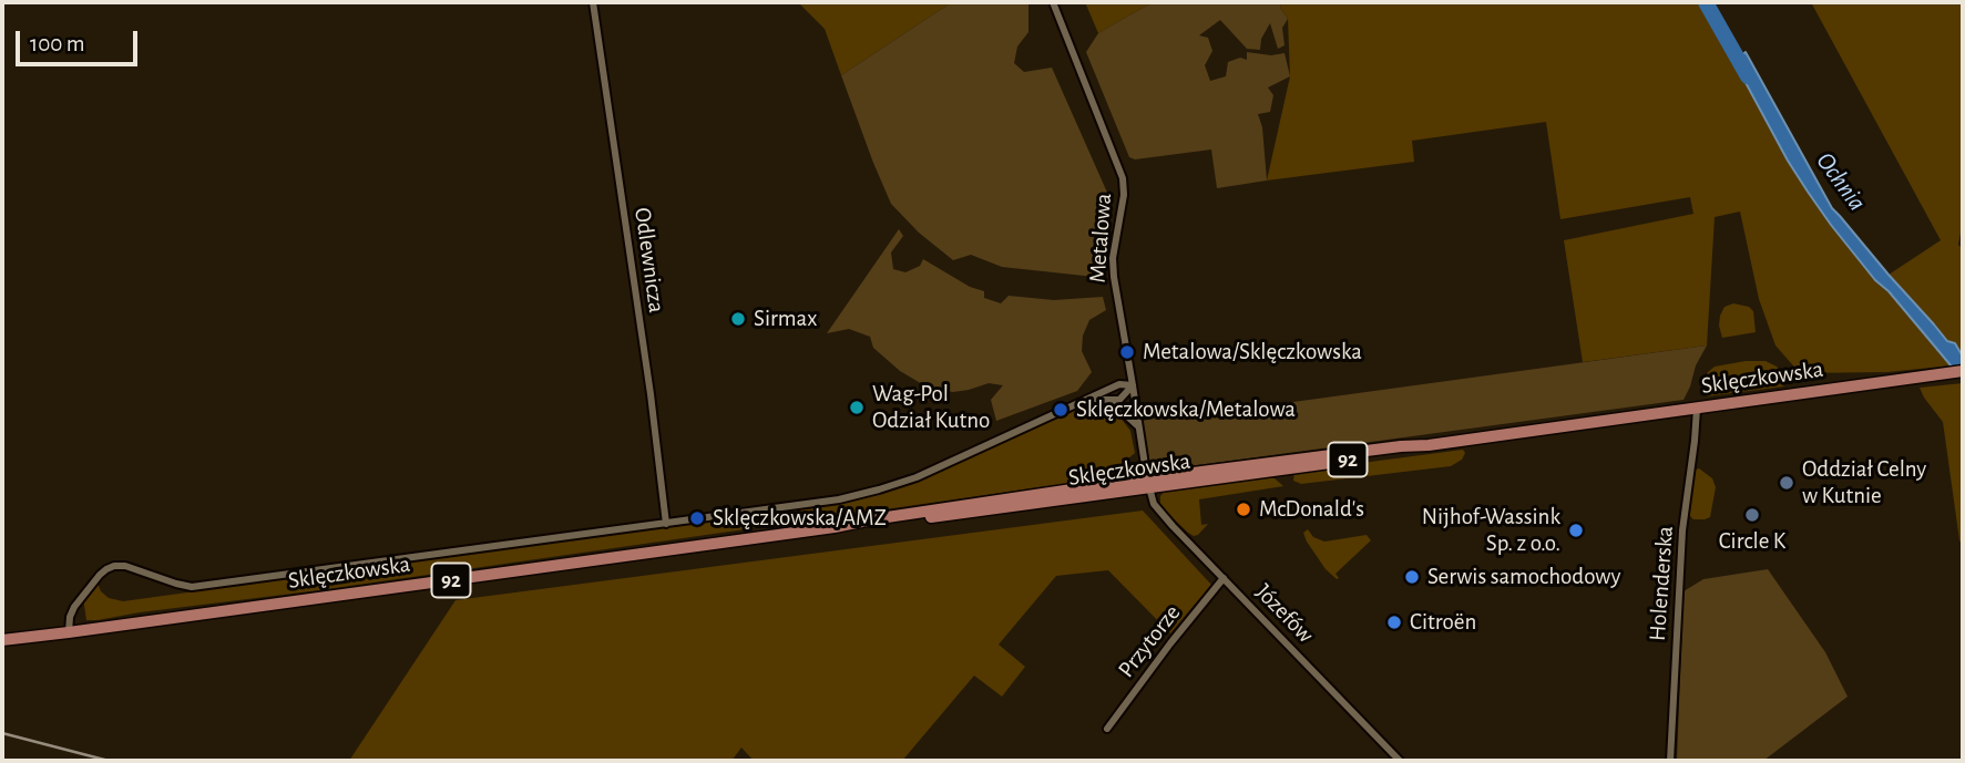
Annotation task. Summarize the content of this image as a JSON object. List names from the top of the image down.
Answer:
{
  "streets": {
    "main road": ["Sklęczkowska", "92"],
    "street": [
      "Metalowa",
      "Odlewnicza",
      "Holenderska",
      "Józefów",
      "Przytorze"
    ]
  },
  "crossings": [
    ["Metalowa", "Sklęczkowska"],
    ["Metalowa", "Józefów"],
    ["Sklęczkowska", "Holenderska"],
    ["Sklęczkowska", "Józefów"],
    ["Józefów", "Przytorze"]
  ],
  "water": ["Ochnia"],
  "places": [
    "Sirmax",
    "Metalowa/Sklęczkowska",
    "Wag-Pol Odział Kutno",
    "Sklęczkowska/Metalowa",
    "Oddział Celny w Kutnie",
    "McDonald's",
    "Circle K",
    "Sklęczkowska/AMZ",
    "Nijhof-Wassink Sp. z o.o.",
    "Serwis samochodowy",
    "Citroën"
  ],
  "scale_bar": "100 m"
}
